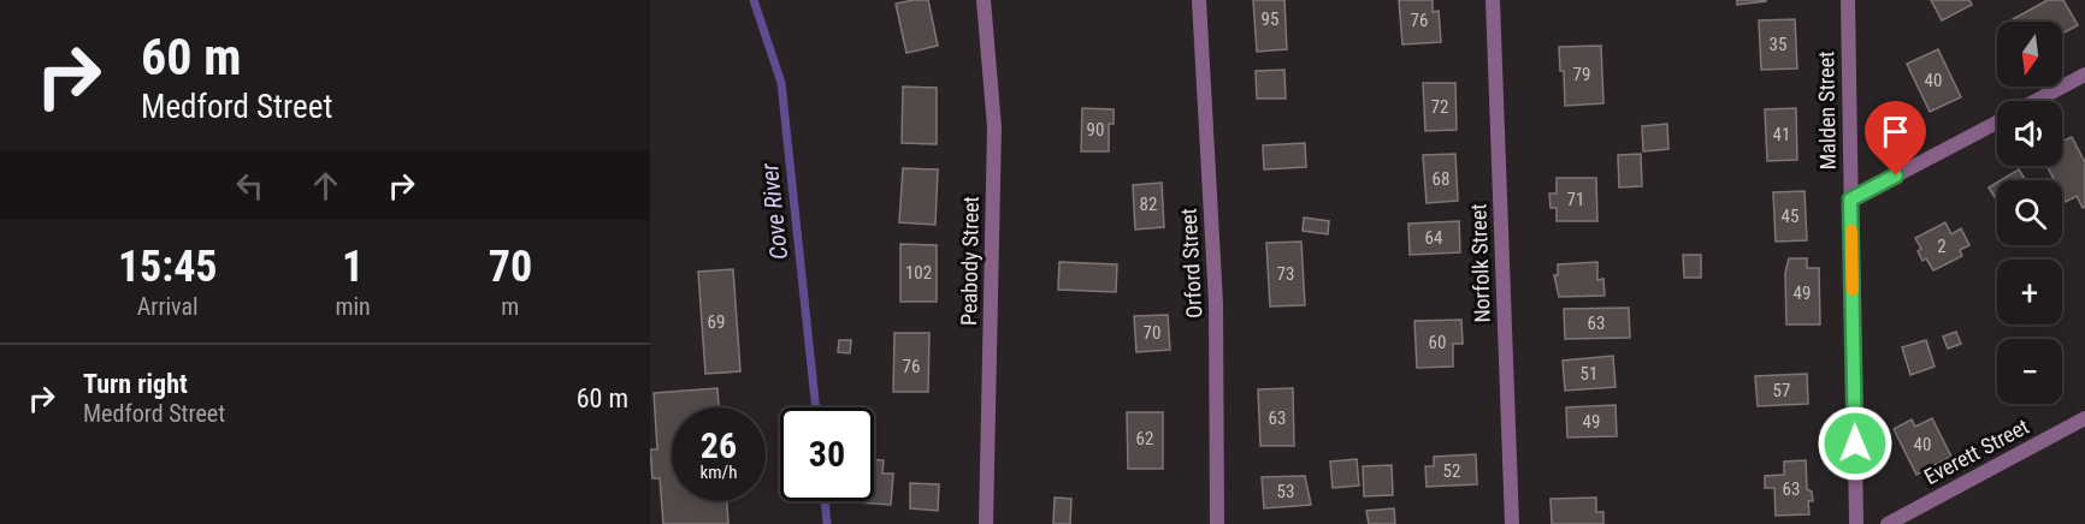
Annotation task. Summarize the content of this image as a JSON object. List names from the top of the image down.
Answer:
{
  "streets": {
    "street": [
      "Malden Street",
      "Peabody Street",
      "Orford Street",
      "Norfolk Street",
      "Everett Street"
    ]
  },
  "water": ["Cove River"],
  "house_numbers": [
    "95",
    "76",
    "35",
    "79",
    "40",
    "72",
    "90",
    "41",
    "68",
    "71",
    "82",
    "45",
    "64",
    "2",
    "102",
    "73",
    "49",
    "69",
    "63",
    "70",
    "60",
    "76",
    "51",
    "57",
    "63",
    "49",
    "62",
    "40",
    "52",
    "63",
    "53"
  ],
  "north": "bottom",
  "page": {
    "turn": ["60 m", "Medford Street"],
    "map_buttons": ["+", "−"],
    "eta": [
      "15:45",
      "Arrival",
      "1",
      "min",
      "70",
      "m"
    ],
    "list": [
      {
        "name": "Turn right",
        "note": "Medford Street",
        "value": "60 m"
      }
    ],
    "speed": "26 km/h",
    "limit": "30"
  }
}
